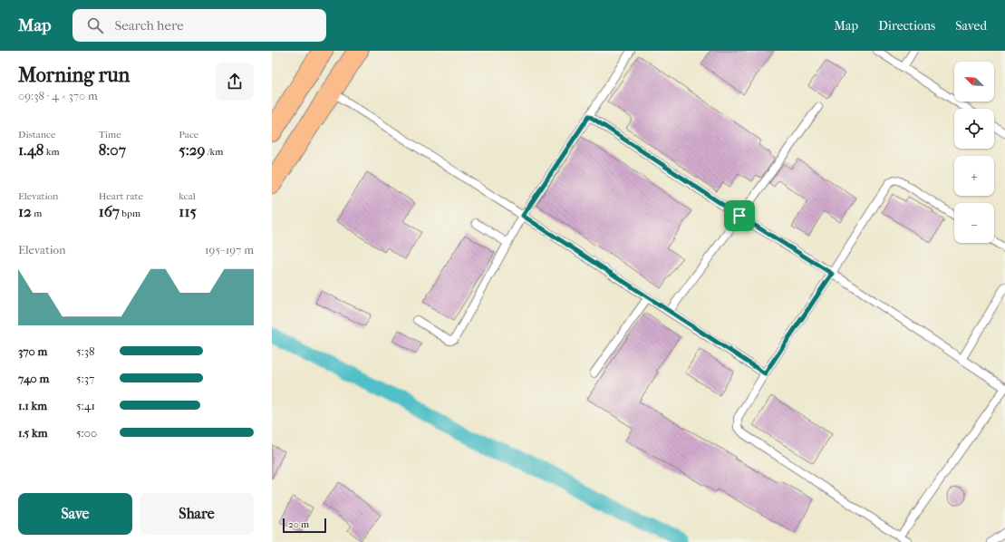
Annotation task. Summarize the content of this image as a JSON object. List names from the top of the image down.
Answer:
{
  "scale_bar": "20 m",
  "north": "top left",
  "page": {
    "header": "Map",
    "search": "Search here",
    "nav": ["Map", "Directions", "Saved"],
    "heading": ["Morning run", "09:38 · 4 × 370 m"],
    "map_buttons": ["+", "−"],
    "stats": [
      ["Distance", "1.48 km"],
      ["Time", "8:07"],
      ["Pace", "5:29 /km"],
      ["Elevation", "12 m"],
      ["Heart rate", "167 bpm"],
      ["kcal", "115"]
    ],
    "chart": ["Elevation", "195–197 m"],
    "list": [
      {
        "name": "370 m",
        "note": "5:38"
      },
      {
        "name": "740 m",
        "note": "5:37"
      },
      {
        "name": "1.1 km",
        "note": "5:41"
      },
      {
        "name": "1.5 km",
        "note": "5:00"
      }
    ],
    "buttons": ["Save", "Share"],
    "scale": "20 m"
  }
}
